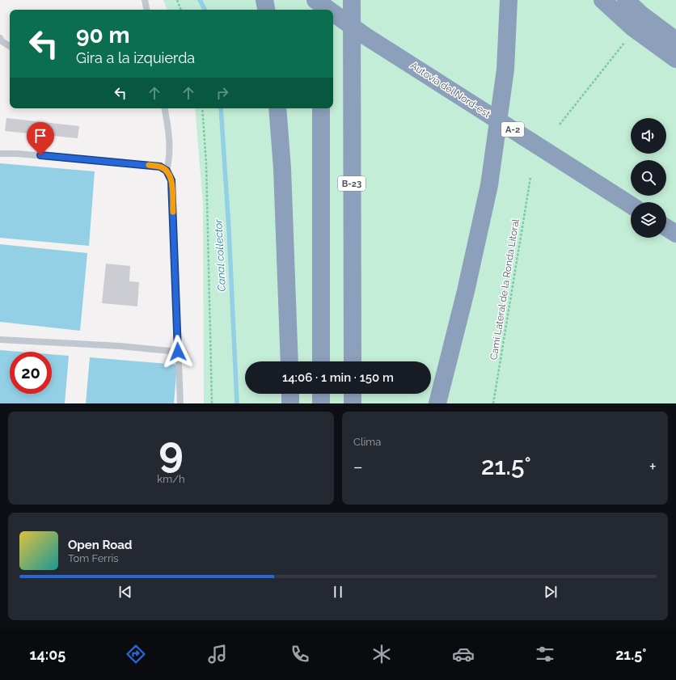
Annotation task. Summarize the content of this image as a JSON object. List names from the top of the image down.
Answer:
{
  "streets": {
    "highway": ["Autovia del Nord-est", "A-2", "B-23"],
    "path": ["Camí Lateral de la Ronda Litoral"]
  },
  "water": ["Canal col·lector"],
  "page": {
    "turn": ["90 m", "Gira a la izquierda"],
    "limit": "20",
    "trip": "14:06 · 1 min · 150 m",
    "tile": [
      ["9", "km/h"],
      "Clima"
    ],
    "heat": ["−", "21.5°", "+"],
    "song": ["Open Road", "Tom Ferris"],
    "tabs": ["14:05", "21.5°"]
  }
}
